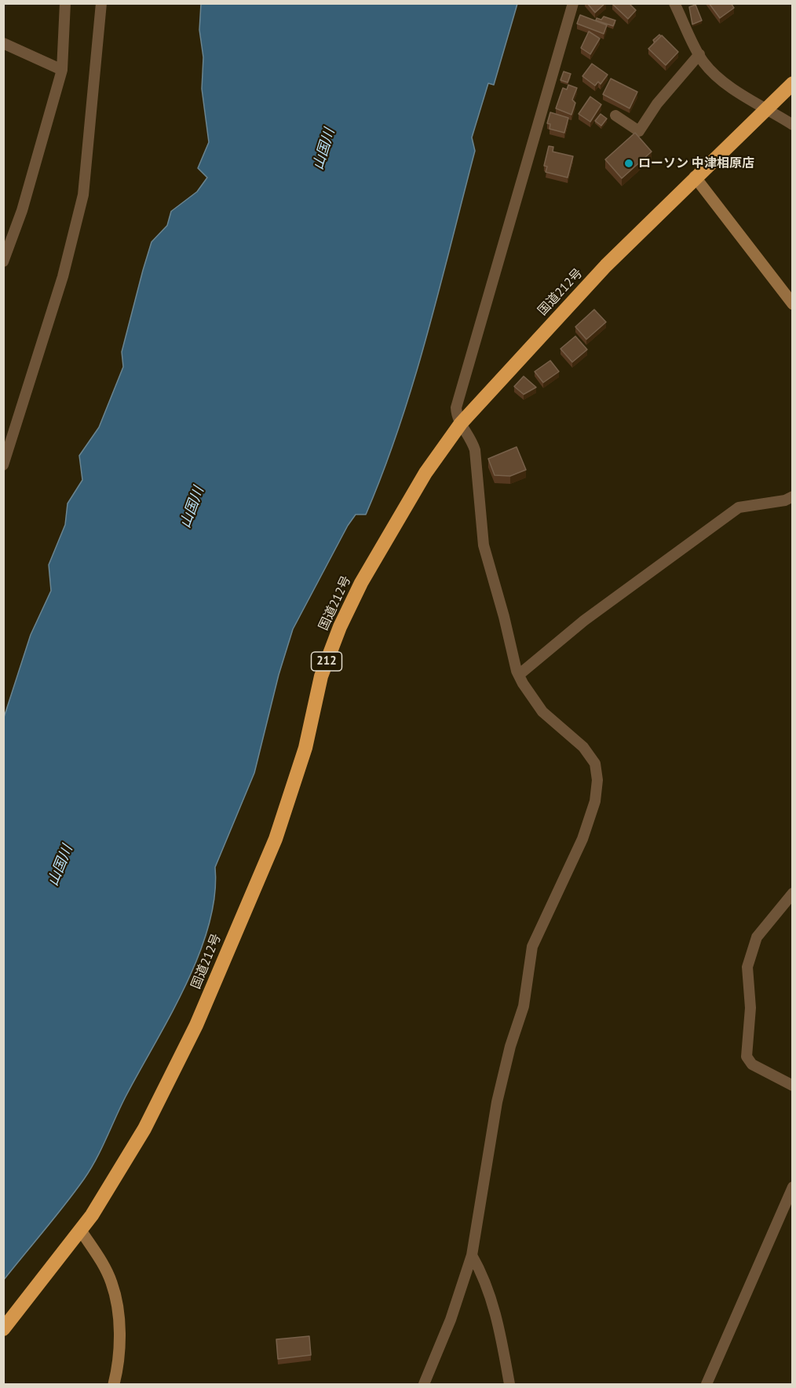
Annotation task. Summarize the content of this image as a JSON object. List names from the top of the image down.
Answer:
{
  "streets": {
    "highway": ["国道212号", "212"]
  },
  "water": ["山国川"],
  "places": ["ローソン 中津相原店"]
}
